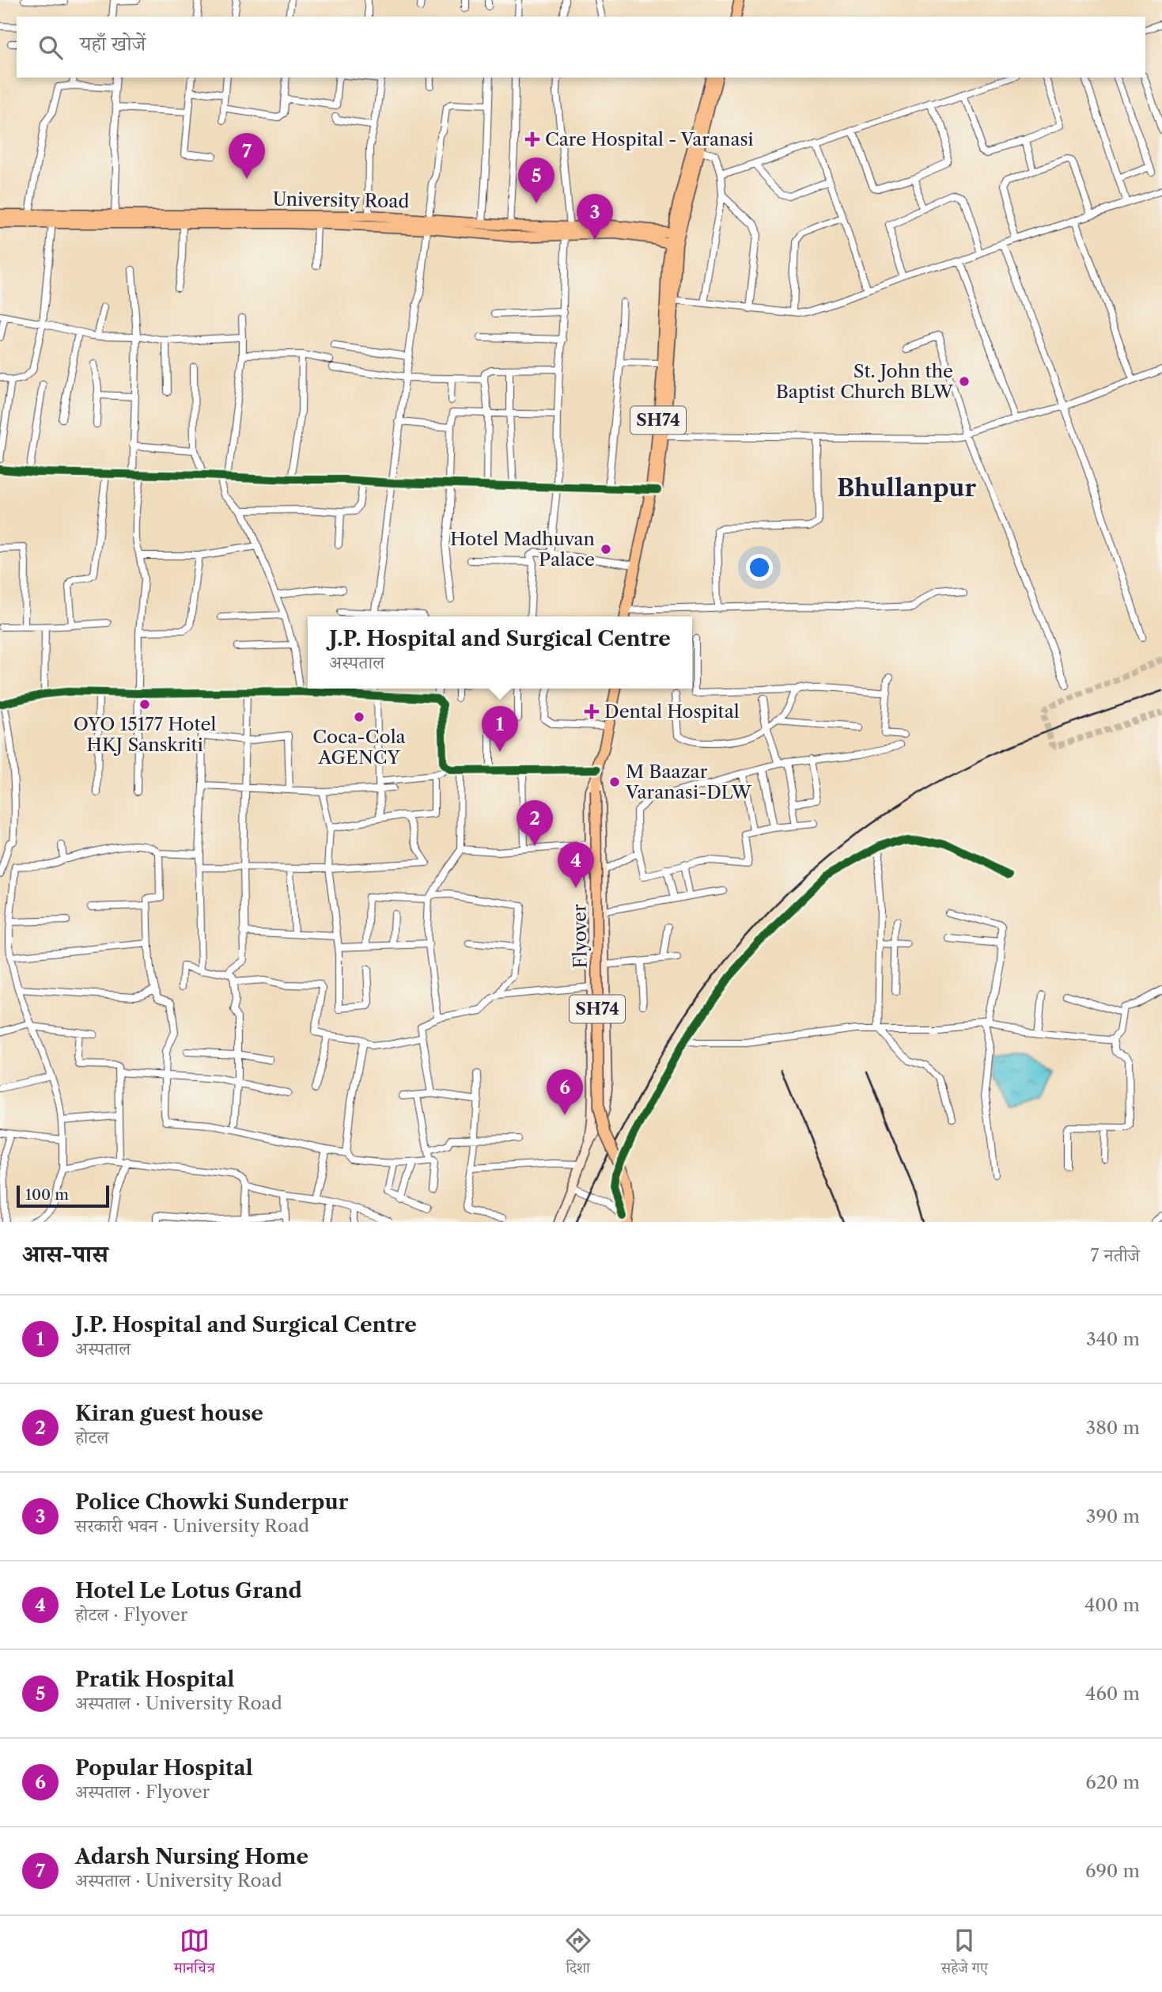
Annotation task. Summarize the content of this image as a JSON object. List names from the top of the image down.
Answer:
{
  "streets": {
    "main road": ["University Road", "SH74", "Flyover"]
  },
  "crossings": [
    ["University Road", "SH74"],
    ["SH74", "Flyover"]
  ],
  "districts": ["Bhullanpur"],
  "places": {
    "health": ["Care Hospital - Varanasi", "Dental Hospital"],
    "other": [
      "St. John the Baptist Church BLW",
      "Hotel Madhuvan Palace",
      "OYO 15177 Hotel HKJ Sanskriti",
      "Coca-Cola AGENCY",
      "M Baazar Varanasi-DLW"
    ]
  },
  "scale_bar": "100 m",
  "page": {
    "search": "यहाँ खोजें",
    "pins": [
      "7",
      "5",
      "3",
      "1",
      "2",
      "4",
      "6"
    ],
    "popup": ["J.P. Hospital and Surgical Centre", "अस्पताल"],
    "scale": "100 m",
    "heading": ["आस-पास", "7 नतीजे"],
    "list": [
      {
        "mark": "1",
        "name": "J.P. Hospital and Surgical Centre",
        "note": "अस्पताल",
        "value": "340 m"
      },
      {
        "mark": "2",
        "name": "Kiran guest house",
        "note": "होटल",
        "value": "380 m"
      },
      {
        "mark": "3",
        "name": "Police Chowki Sunderpur",
        "note": "सरकारी भवन · University Road",
        "value": "390 m"
      },
      {
        "mark": "4",
        "name": "Hotel Le Lotus Grand",
        "note": "होटल · Flyover",
        "value": "400 m"
      },
      {
        "mark": "5",
        "name": "Pratik Hospital",
        "note": "अस्पताल · University Road",
        "value": "460 m"
      },
      {
        "mark": "6",
        "name": "Popular Hospital",
        "note": "अस्पताल · Flyover",
        "value": "620 m"
      },
      {
        "mark": "7",
        "name": "Adarsh Nursing Home",
        "note": "अस्पताल · University Road",
        "value": "690 m"
      }
    ],
    "nav": ["मानचित्र", "दिशा", "सहेजे गए"]
  }
}
